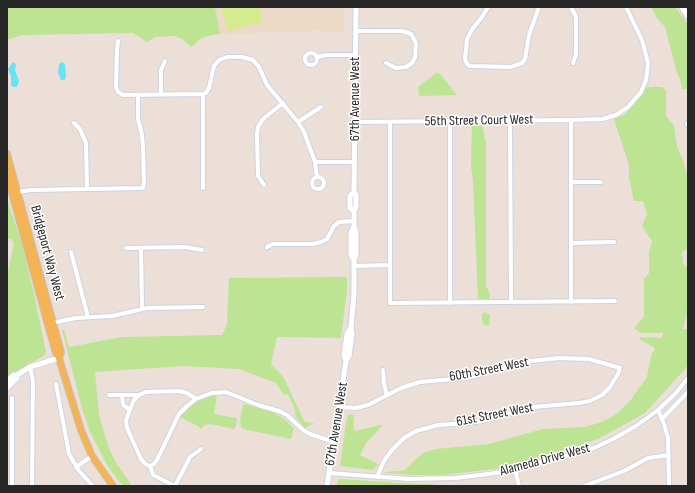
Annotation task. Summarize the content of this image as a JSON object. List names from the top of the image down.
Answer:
{
  "streets": {
    "main road": ["Bridgeport Way West"],
    "street": [
      "67th Avenue West",
      "56th Street Court West",
      "60th Street West",
      "61st Street West",
      "Alameda Drive West"
    ]
  },
  "crossings": [
    ["67th Avenue West", "56th Street Court West"],
    ["67th Avenue West", "60th Street West"],
    ["67th Avenue West", "Alameda Drive West"],
    ["60th Street West", "61st Street West"],
    ["61st Street West", "Alameda Drive West"]
  ]
}
